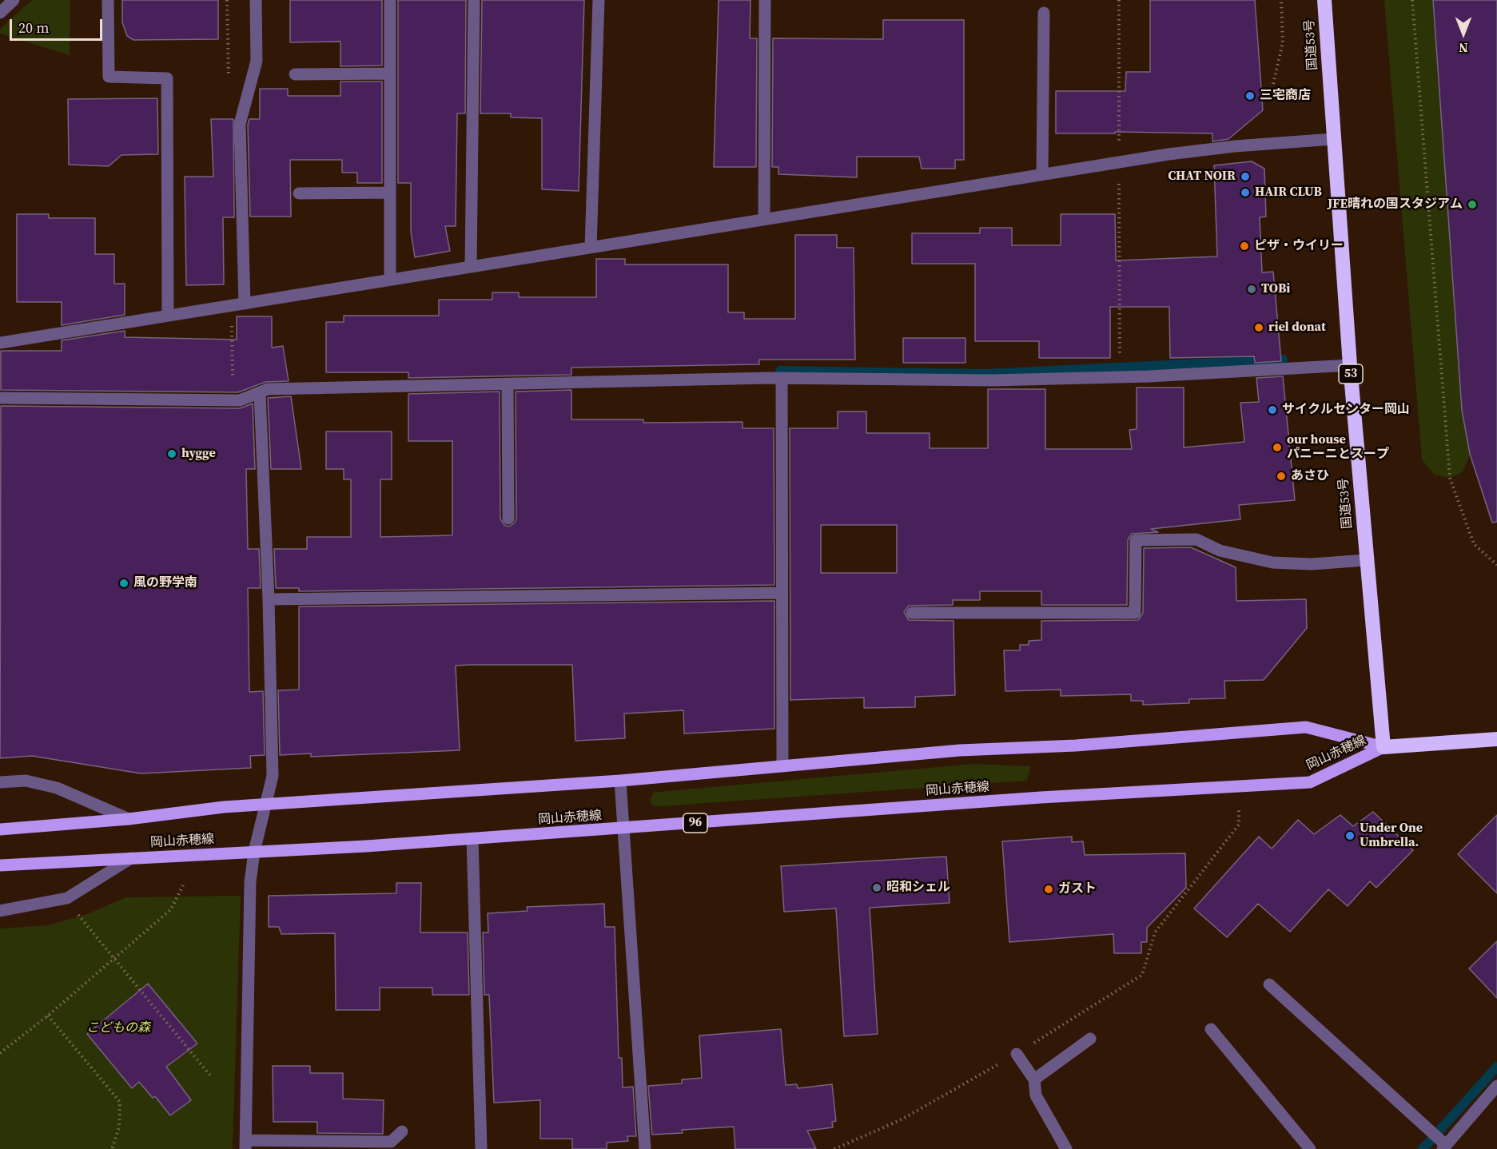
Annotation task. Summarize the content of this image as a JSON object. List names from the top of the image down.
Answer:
{
  "streets": {
    "highway": ["国道53号", "53"],
    "main road": ["岡山赤穂線", "96"]
  },
  "crossings": [
    ["国道53号", "岡山赤穂線"]
  ],
  "parks": ["こどもの森"],
  "places": [
    "三宅商店",
    "CHAT NOIR",
    "HAIR CLUB",
    "JFE晴れの国スタジアム",
    "ピザ・ウイリー",
    "TOBi",
    "riel donat",
    "サイクルセンター岡山",
    "our house パニーニとスープ",
    "hygge",
    "あさひ",
    "風の野学南",
    "Under One Umbrella.",
    "昭和シェル",
    "ガスト"
  ],
  "scale_bar": "20 m",
  "north": "bottom"
}
